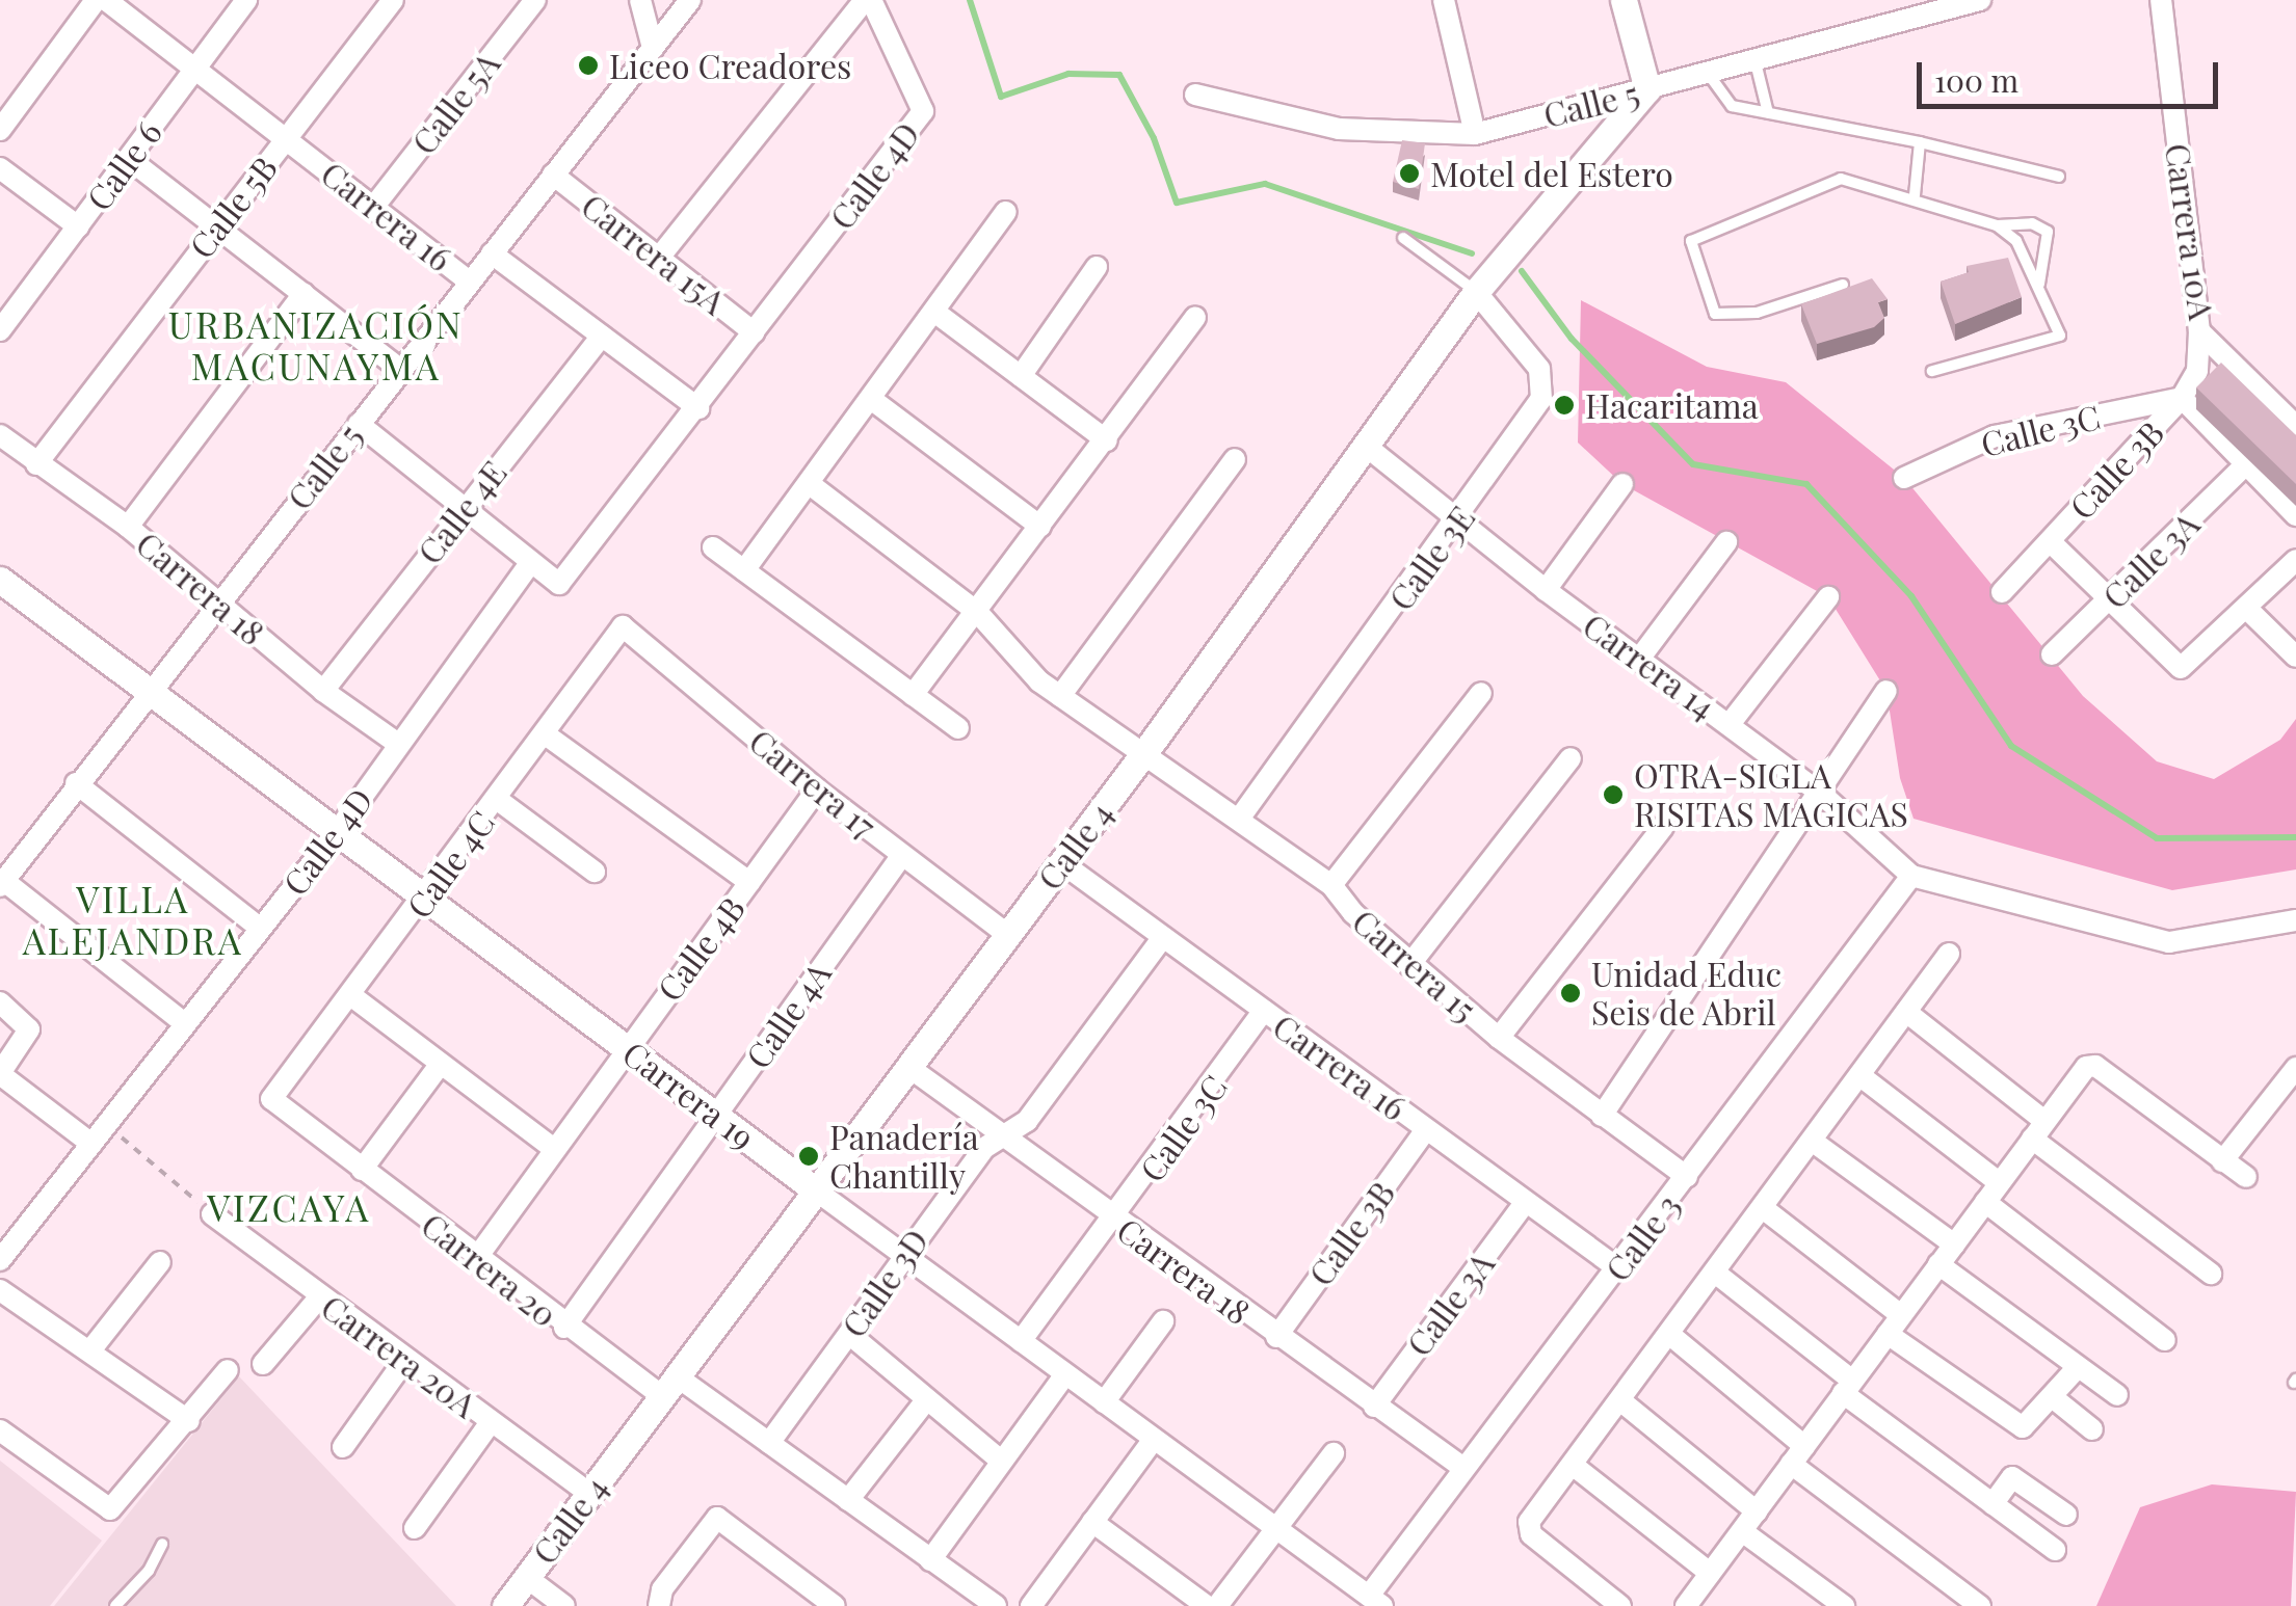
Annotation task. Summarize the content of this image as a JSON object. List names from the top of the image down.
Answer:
{
  "streets": {
    "street": [
      "Calle 5A",
      "Calle 5",
      "Calle 6",
      "Calle 4D",
      "Calle 5B",
      "Carrera 16",
      "Carrera 10A",
      "Carrera 15A",
      "Calle 3C",
      "Calle 3B",
      "Calle 4E",
      "Calle 3E",
      "Calle 3A",
      "Carrera 18",
      "Carrera 14",
      "Carrera 17",
      "Calle 4",
      "Calle 4C",
      "Calle 4B",
      "Carrera 15",
      "Calle 4A",
      "Carrera 19",
      "Calle 3",
      "Carrera 20",
      "Calle 3D",
      "Carrera 20A"
    ]
  },
  "crossings": [
    ["Calle 5A", "Carrera 16"],
    ["Calle 5", "Carrera 16"],
    ["Calle 5", "Carrera 15A"],
    ["Calle 5", "Carrera 18"],
    ["Calle 5", "Calle 4"],
    ["Calle 5", "Carrera 19"],
    ["Calle 6", "Carrera 16"],
    ["Calle 4D", "Carrera 16"],
    ["Calle 4D", "Carrera 15A"],
    ["Calle 4D", "Carrera 18"],
    ["Calle 4D", "Carrera 19"],
    ["Calle 5B", "Carrera 16"],
    ["Calle 5B", "Carrera 18"],
    ["Carrera 16", "Calle 3C"],
    ["Carrera 16", "Calle 3B"],
    ["Carrera 16", "Calle 4E"],
    ["Carrera 16", "Calle 3A"],
    ["Carrera 16", "Calle 4"],
    ["Carrera 16", "Calle 3"],
    ["Carrera 16", "Calle 3D"],
    ["Carrera 10A", "Calle 3B"],
    ["Calle 3C", "Calle 3B"],
    ["Calle 3C", "Carrera 18"],
    ["Calle 3C", "Carrera 19"],
    ["Calle 3B", "Carrera 18"],
    ["Calle 4E", "Carrera 18"],
    ["Calle 3E", "Carrera 14"],
    ["Calle 3E", "Calle 4"],
    ["Calle 3E", "Carrera 15"],
    ["Calle 3A", "Carrera 18"],
    ["Carrera 18", "Calle 4"],
    ["Carrera 18", "Calle 3"],
    ["Carrera 18", "Calle 3D"],
    ["Carrera 14", "Calle 4"],
    ["Carrera 14", "Calle 3"],
    ["Carrera 17", "Calle 4"],
    ["Carrera 17", "Calle 4C"],
    ["Carrera 17", "Calle 4B"],
    ["Carrera 17", "Calle 4A"],
    ["Calle 4", "Carrera 15"],
    ["Calle 4", "Carrera 19"],
    ["Calle 4", "Carrera 20"],
    ["Calle 4", "Carrera 20A"],
    ["Calle 4C", "Carrera 19"],
    ["Calle 4C", "Carrera 20"],
    ["Calle 4B", "Carrera 19"],
    ["Calle 4B", "Carrera 20"],
    ["Carrera 15", "Calle 3"],
    ["Calle 4A", "Carrera 19"],
    ["Calle 4A", "Carrera 20"],
    ["Carrera 19", "Calle 3"],
    ["Carrera 19", "Calle 3D"],
    ["Carrera 20", "Calle 3D"]
  ],
  "districts": ["URBANIZACIÓN MACUNAYMA", "VILLA ALEJANDRA", "VIZCAYA"],
  "places": [
    "Liceo Creadores",
    "Motel del Estero",
    "Hacaritama",
    "OTRA-SIGLA RISITAS MAGICAS",
    "Unidad Educ Seis de Abril",
    "Panadería Chantilly"
  ],
  "scale_bar": "100 m"
}
